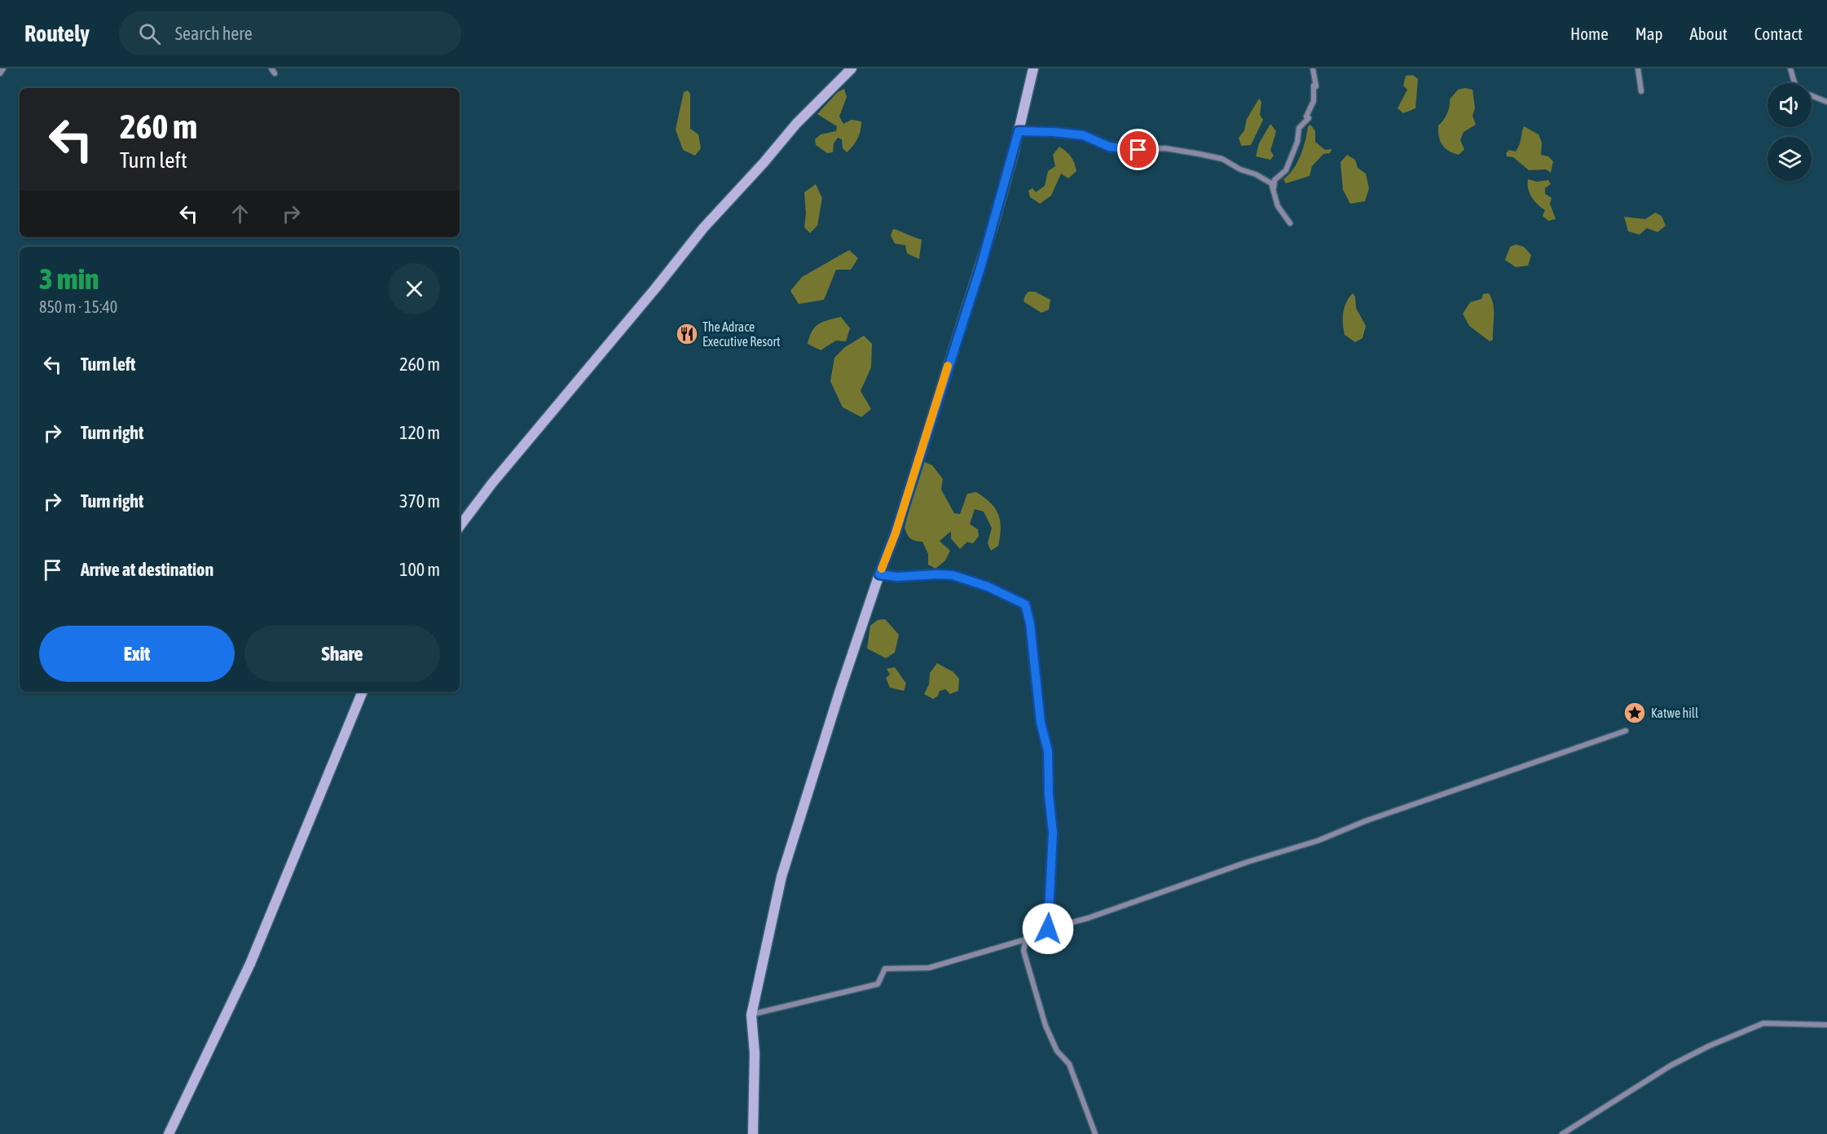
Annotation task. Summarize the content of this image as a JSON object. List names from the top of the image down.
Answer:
{
  "places": {
    "restaurant": ["The Adrace Executive Resort"],
    "place": ["Katwe hill"]
  },
  "page": {
    "header": "Routely",
    "search": "Search here",
    "nav": [
      "Home",
      "Map",
      "About",
      "Contact"
    ],
    "turn": ["260 m", "Turn left"],
    "heading": ["3 min", "850 m · 15:40"],
    "list": [
      {
        "name": "Turn left",
        "value": "260 m"
      },
      {
        "name": "Turn right",
        "value": "120 m"
      },
      {
        "name": "Turn right",
        "value": "370 m"
      },
      {
        "name": "Arrive at destination",
        "value": "100 m"
      }
    ],
    "buttons": ["Exit", "Share"]
  }
}
